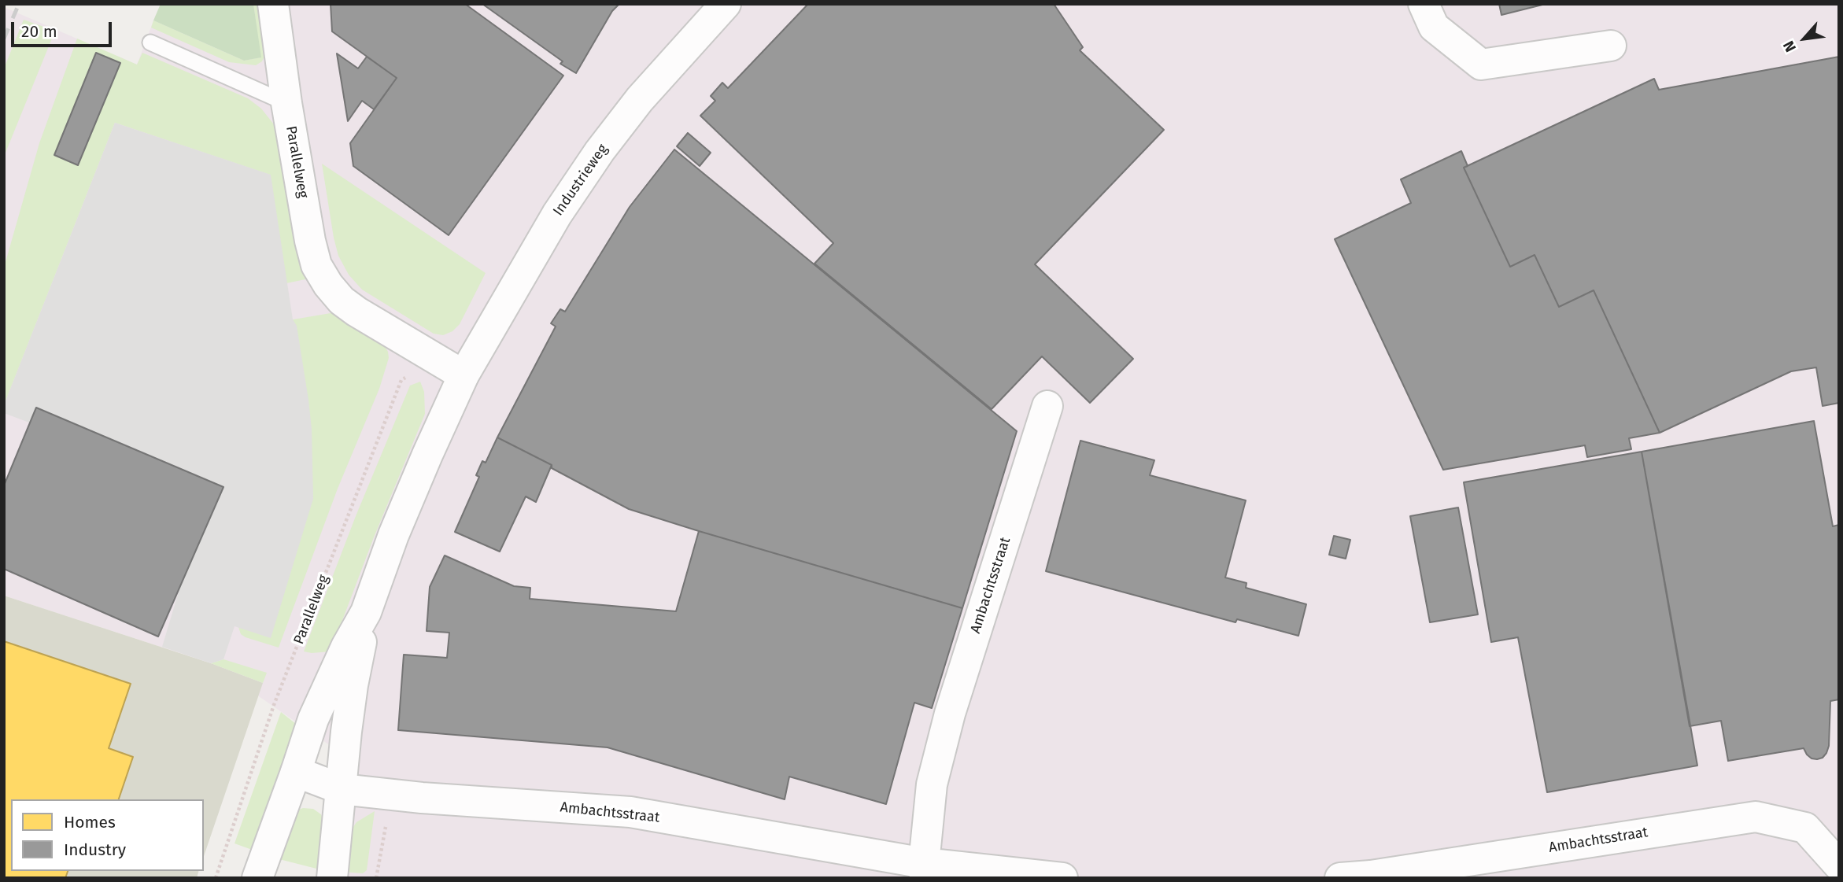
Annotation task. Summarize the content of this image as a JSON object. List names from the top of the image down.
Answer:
{
  "streets": {
    "street": ["Parallelweg", "Industrieweg", "Ambachtsstraat"]
  },
  "crossings": [
    ["Parallelweg", "Industrieweg"]
  ],
  "legend": ["Homes", "Industry"],
  "scale_bar": "20 m",
  "north": "bottom left"
}
